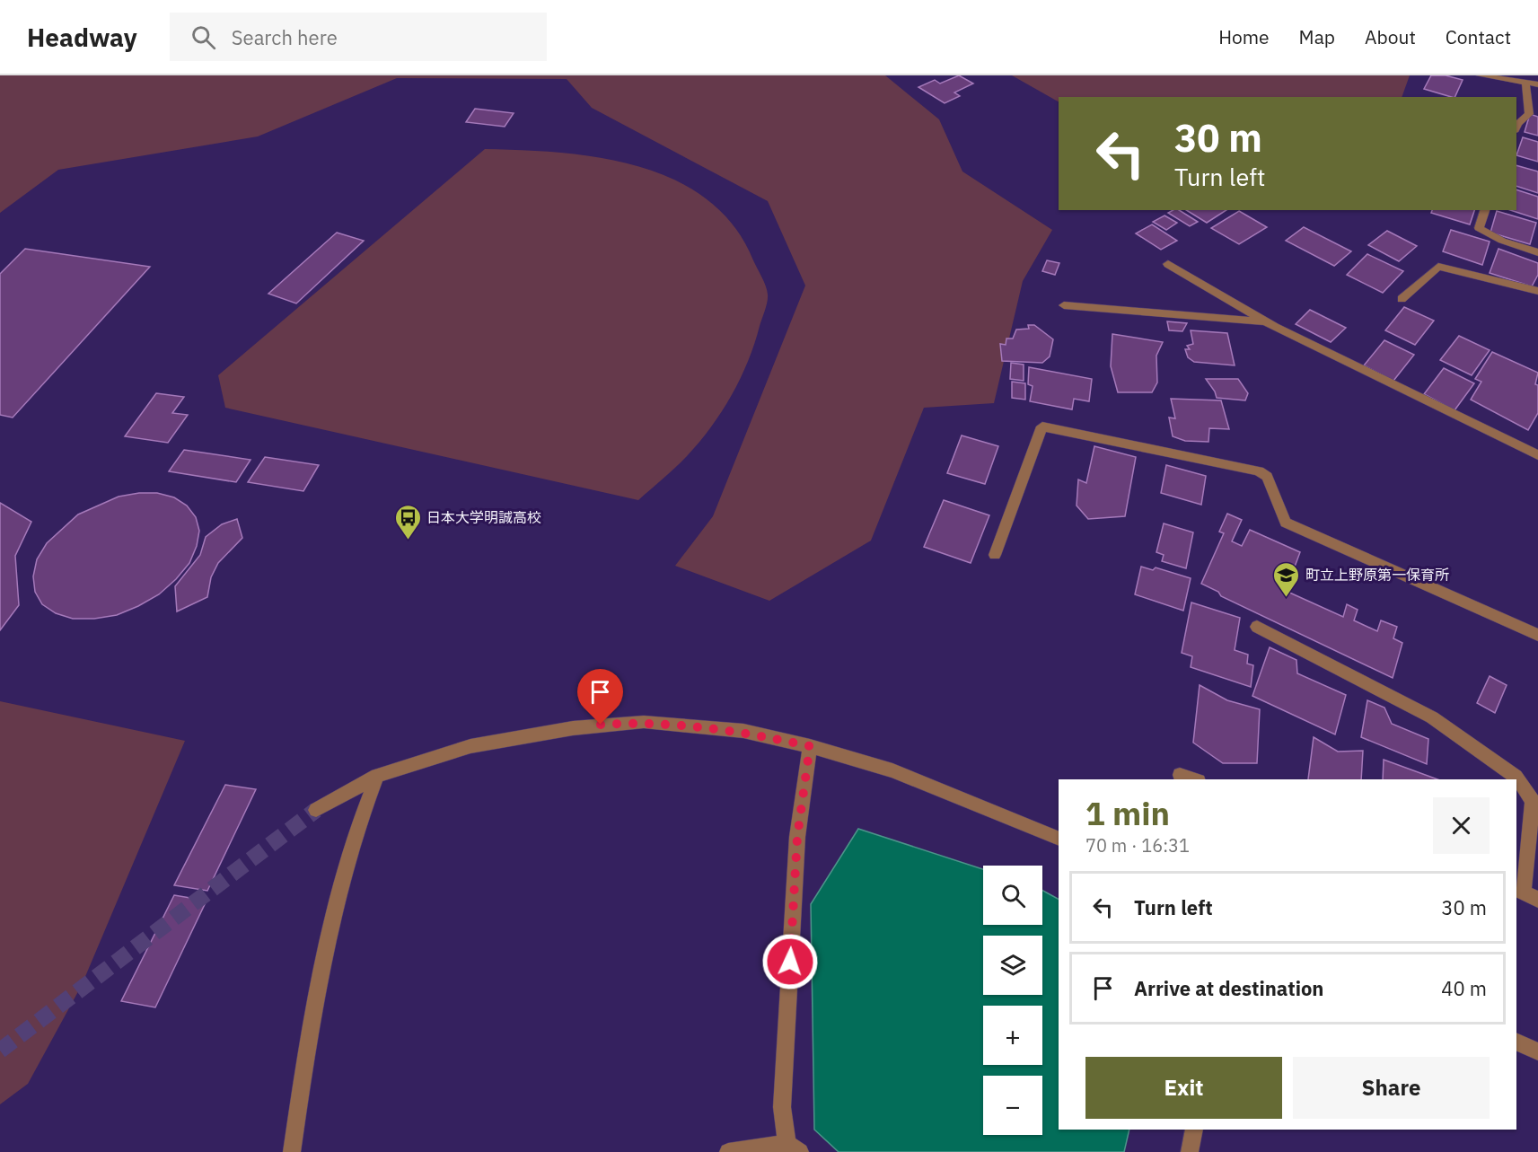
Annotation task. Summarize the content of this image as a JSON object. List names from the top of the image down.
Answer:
{
  "places": {
    "bus stop": ["日本大学明誠高校"],
    "school or university": ["町立上野原第一保育所"]
  },
  "page": {
    "header": "Headway",
    "search": "Search here",
    "nav": [
      "Home",
      "Map",
      "About",
      "Contact"
    ],
    "turn": ["30 m", "Turn left"],
    "heading": ["1 min", "70 m · 16:31"],
    "map_buttons": ["+", "−"],
    "list": [
      {
        "name": "Turn left",
        "value": "30 m"
      },
      {
        "name": "Arrive at destination",
        "value": "40 m"
      }
    ],
    "buttons": ["Exit", "Share"]
  }
}
